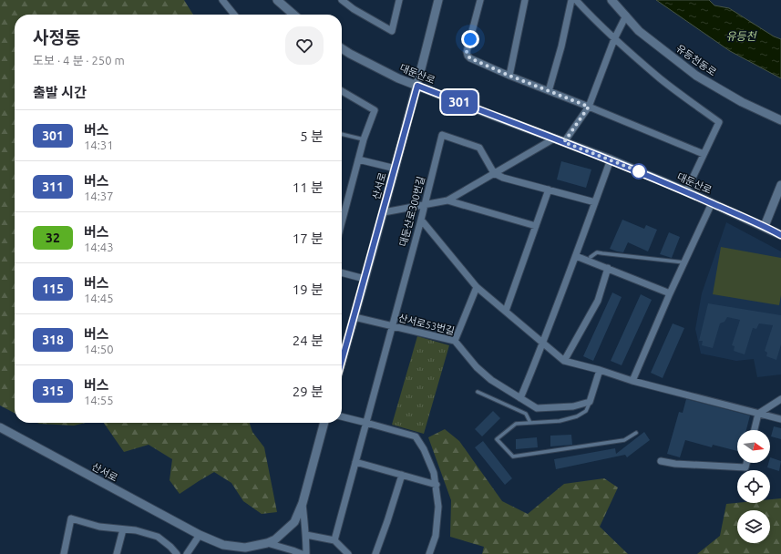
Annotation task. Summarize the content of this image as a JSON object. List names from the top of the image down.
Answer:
{
  "streets": {
    "main road": ["유등천동로", "대둔산로", "산서로"],
    "street": ["대둔산로300번길", "산서로53번길"]
  },
  "crossings": [
    ["대둔산로", "산서로"],
    ["산서로", "산서로53번길"],
    ["대둔산로300번길", "산서로53번길"]
  ],
  "water": ["유등천"],
  "lines": ["bus line 301"],
  "north": "right",
  "page": {
    "on_map": "301",
    "heading": [
      ["사정동", "도보 · 4 분 · 250 m"],
      "출발 시간"
    ],
    "list": [
      {
        "mark": "301",
        "name": "버스",
        "note": "14:31",
        "value": "5 분"
      },
      {
        "mark": "311",
        "name": "버스",
        "note": "14:37",
        "value": "11 분"
      },
      {
        "mark": "32",
        "name": "버스",
        "note": "14:43",
        "value": "17 분"
      },
      {
        "mark": "115",
        "name": "버스",
        "note": "14:45",
        "value": "19 분"
      },
      {
        "mark": "318",
        "name": "버스",
        "note": "14:50",
        "value": "24 분"
      },
      {
        "mark": "315",
        "name": "버스",
        "note": "14:55",
        "value": "29 분"
      }
    ]
  }
}
